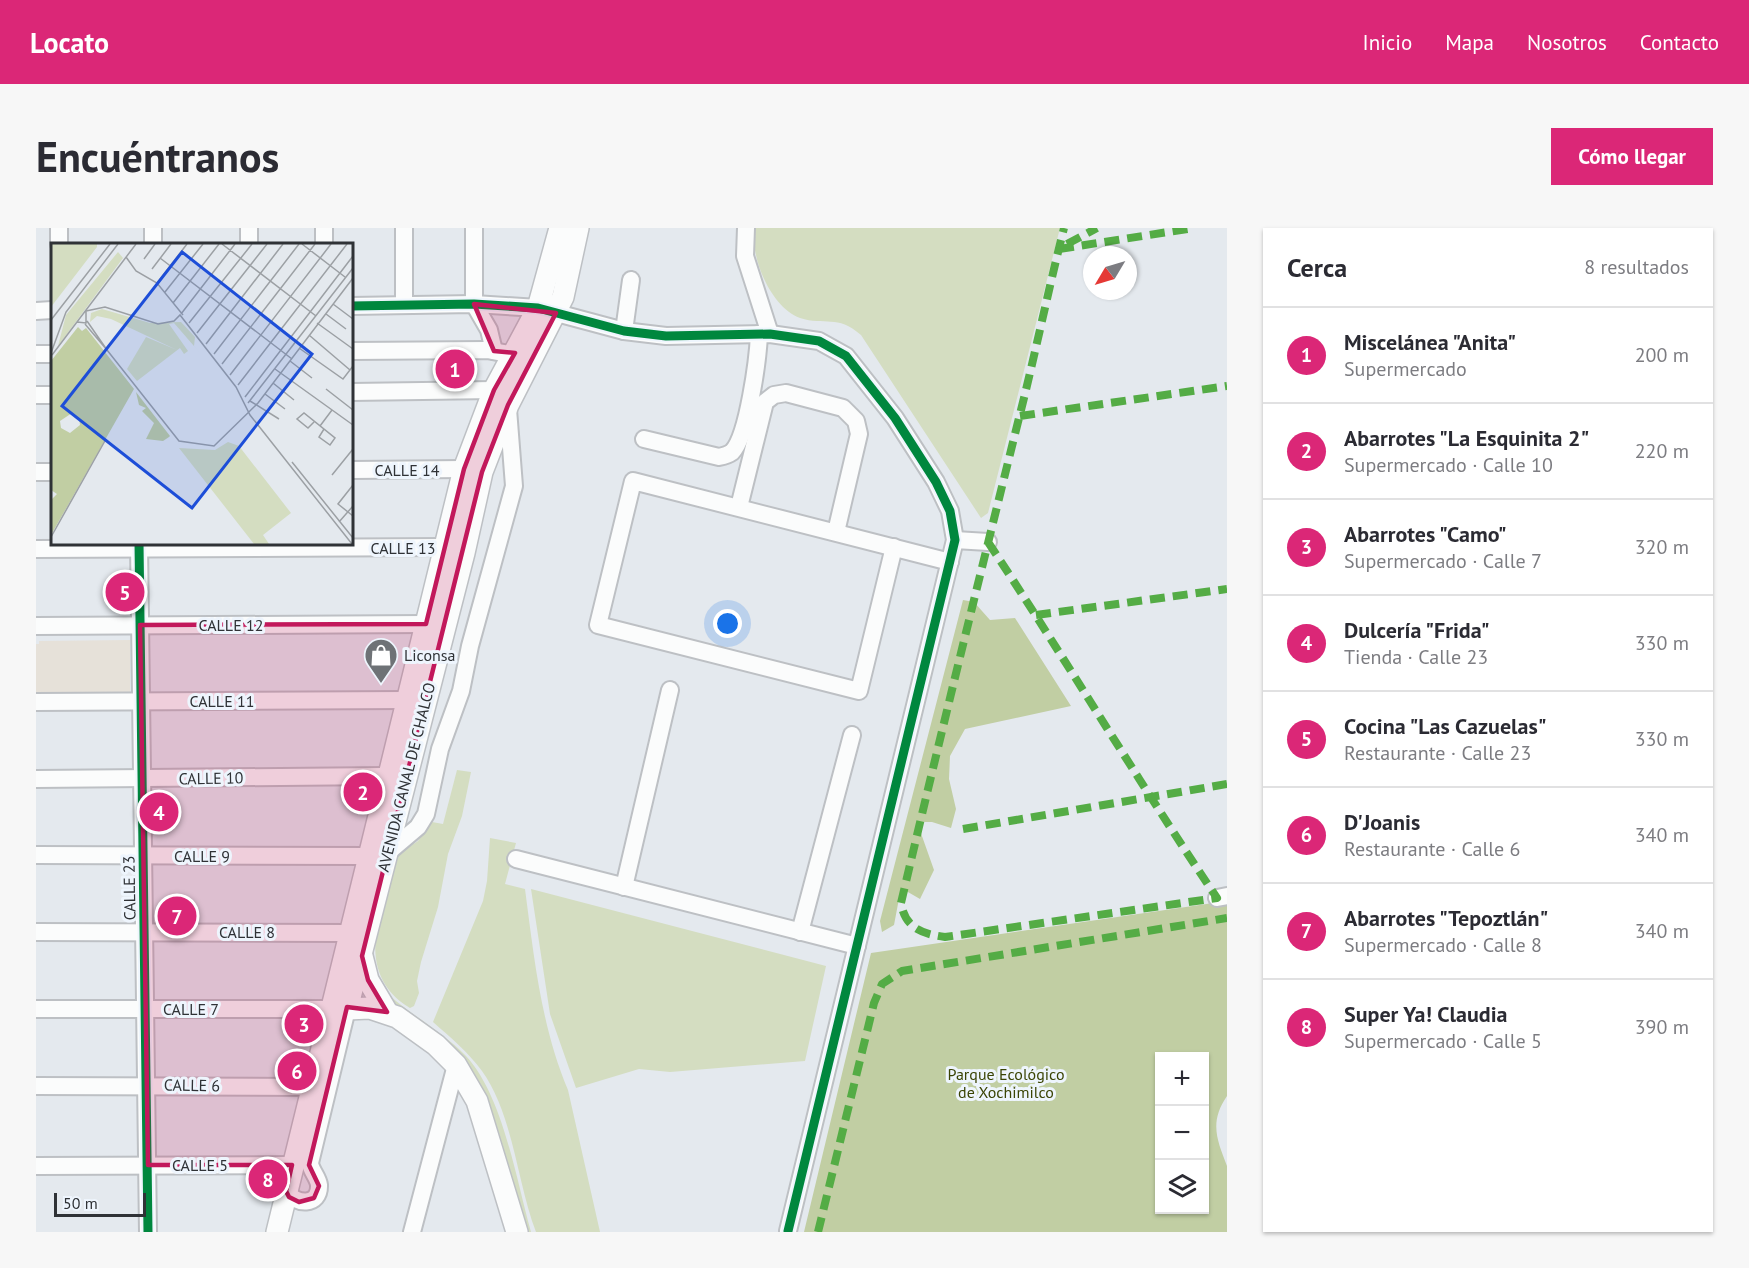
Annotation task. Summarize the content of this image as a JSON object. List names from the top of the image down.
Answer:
{
  "streets": {
    "main road": ["AVENIDA CANAL DE CHALCO"],
    "street": [
      "CALLE 14",
      "CALLE 13",
      "CALLE 12",
      "CALLE 11",
      "CALLE 10",
      "CALLE 9",
      "CALLE 23",
      "CALLE 8",
      "CALLE 7",
      "CALLE 6",
      "CALLE 5"
    ]
  },
  "crossings": [
    ["CALLE 14", "AVENIDA CANAL DE CHALCO"],
    ["CALLE 13", "AVENIDA CANAL DE CHALCO"],
    ["CALLE 13", "CALLE 23"],
    ["CALLE 12", "AVENIDA CANAL DE CHALCO"],
    ["CALLE 12", "CALLE 23"],
    ["CALLE 11", "AVENIDA CANAL DE CHALCO"],
    ["CALLE 11", "CALLE 23"],
    ["AVENIDA CANAL DE CHALCO", "CALLE 10"],
    ["AVENIDA CANAL DE CHALCO", "CALLE 9"],
    ["AVENIDA CANAL DE CHALCO", "CALLE 8"],
    ["AVENIDA CANAL DE CHALCO", "CALLE 7"],
    ["AVENIDA CANAL DE CHALCO", "CALLE 6"],
    ["AVENIDA CANAL DE CHALCO", "CALLE 5"],
    ["CALLE 10", "CALLE 23"],
    ["CALLE 9", "CALLE 23"],
    ["CALLE 23", "CALLE 8"],
    ["CALLE 23", "CALLE 7"],
    ["CALLE 23", "CALLE 6"],
    ["CALLE 23", "CALLE 5"]
  ],
  "parks": ["Parque Ecológico de Xochimilco"],
  "places": {
    "shop": ["Liconsa"]
  },
  "scale_bar": "50 m",
  "north": "bottom left",
  "page": {
    "header": "Locato",
    "nav": [
      "Inicio",
      "Mapa",
      "Nosotros",
      "Contacto"
    ],
    "buttons": "Cómo llegar",
    "title": "Encuéntranos",
    "heading": ["Cerca", "8 resultados"],
    "list": [
      {
        "mark": "1",
        "name": "Miscelánea \"Anita\"",
        "note": "Supermercado",
        "value": "200 m"
      },
      {
        "mark": "2",
        "name": "Abarrotes \"La Esquinita 2\"",
        "note": "Supermercado · Calle 10",
        "value": "220 m"
      },
      {
        "mark": "3",
        "name": "Abarrotes \"Camo\"",
        "note": "Supermercado · Calle 7",
        "value": "320 m"
      },
      {
        "mark": "4",
        "name": "Dulcería \"Frida\"",
        "note": "Tienda · Calle 23",
        "value": "330 m"
      },
      {
        "mark": "5",
        "name": "Cocina \"Las Cazuelas\"",
        "note": "Restaurante · Calle 23",
        "value": "330 m"
      },
      {
        "mark": "6",
        "name": "D'Joanis",
        "note": "Restaurante · Calle 6",
        "value": "340 m"
      },
      {
        "mark": "7",
        "name": "Abarrotes \"Tepoztlán\"",
        "note": "Supermercado · Calle 8",
        "value": "340 m"
      },
      {
        "mark": "8",
        "name": "Super Ya! Claudia",
        "note": "Supermercado · Calle 5",
        "value": "390 m"
      }
    ],
    "pins": [
      "1",
      "5",
      "2",
      "4",
      "7",
      "3",
      "6",
      "8"
    ],
    "map_buttons": ["+", "−"],
    "scale": "50 m"
  }
}
